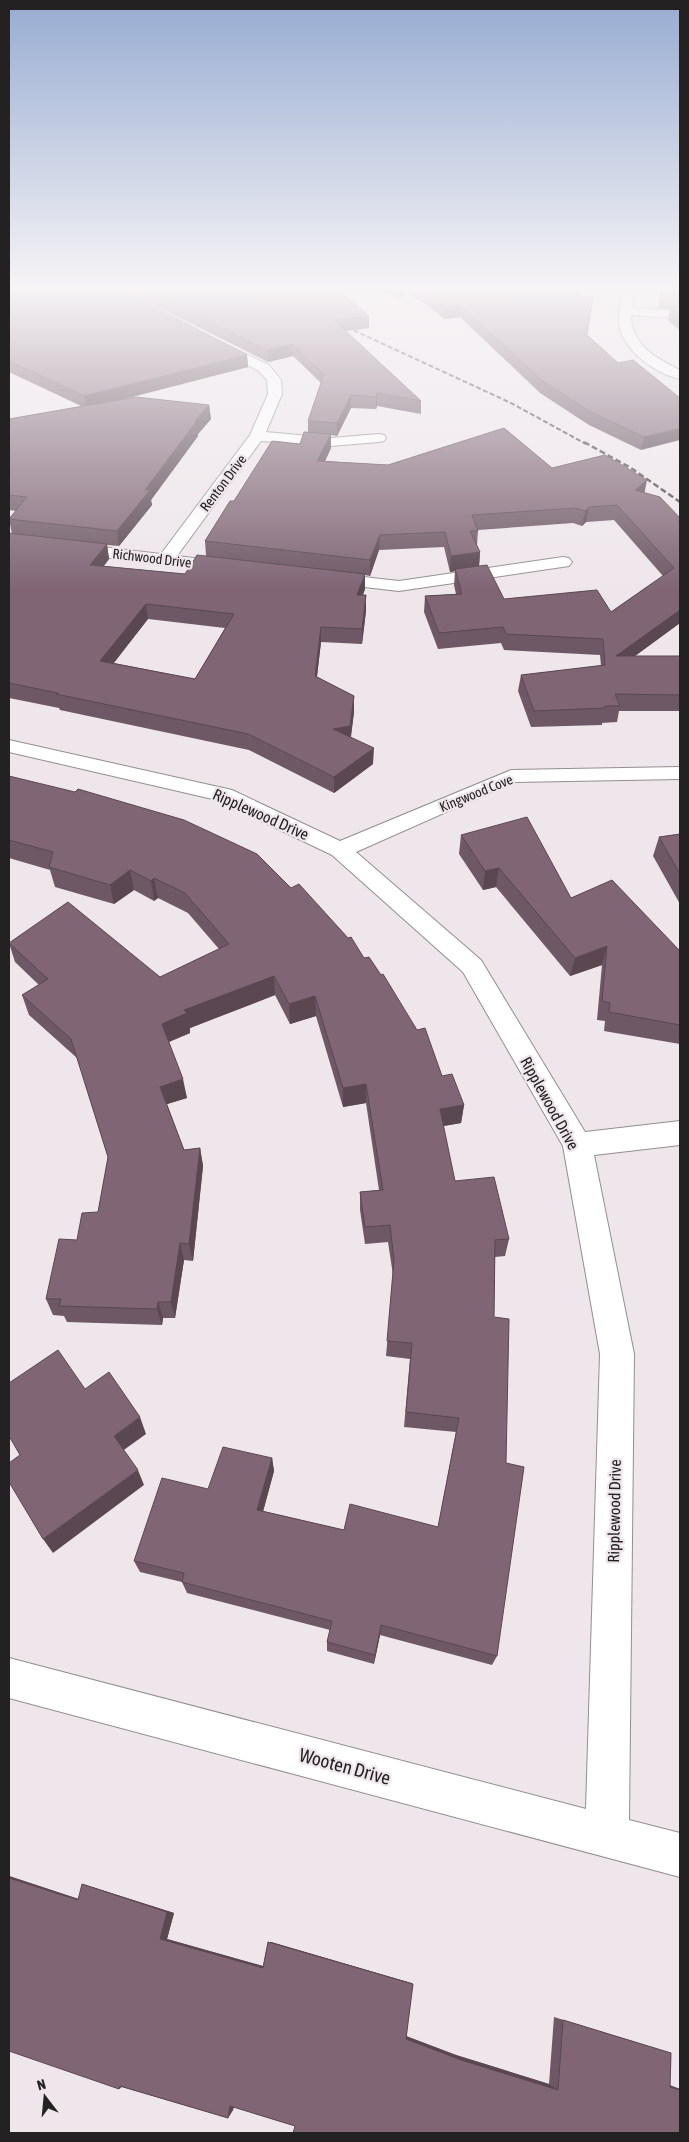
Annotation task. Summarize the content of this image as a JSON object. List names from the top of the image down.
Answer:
{
  "streets": {
    "street": [
      "Renton Drive",
      "Richwood Drive",
      "Kingwood Cove",
      "Ripplewood Drive",
      "Wooten Drive"
    ]
  },
  "crossings": [
    ["Renton Drive", "Richwood Drive"],
    ["Kingwood Cove", "Ripplewood Drive"],
    ["Ripplewood Drive", "Wooten Drive"]
  ],
  "north": "top"
}
